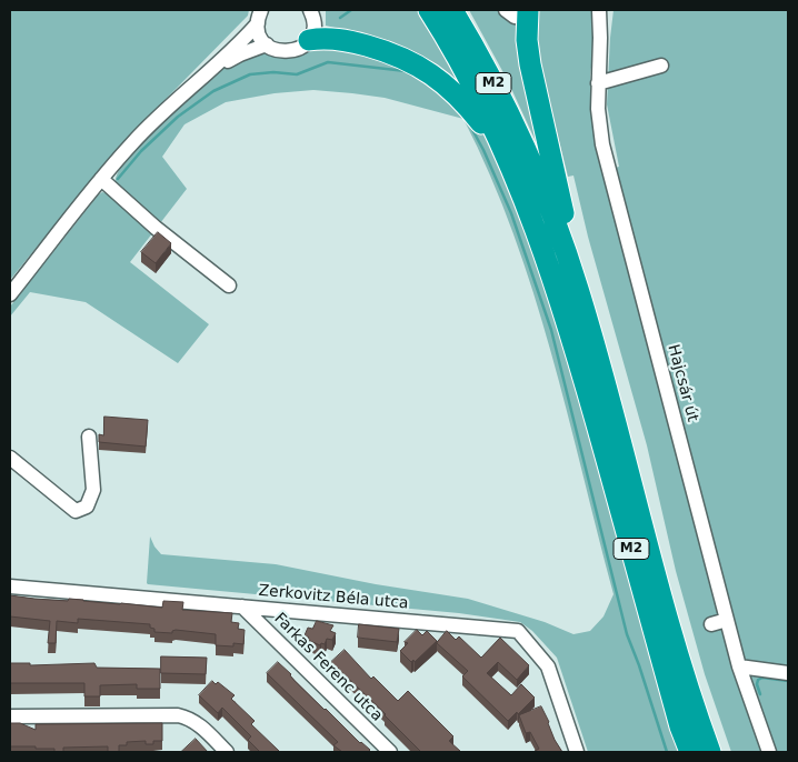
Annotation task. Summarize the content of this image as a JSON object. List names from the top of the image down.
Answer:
{
  "streets": {
    "highway": ["M2"],
    "street": ["Hajcsár út", "Zerkovitz Béla utca", "Farkas Ferenc utca"]
  },
  "crossings": [
    ["Zerkovitz Béla utca", "Farkas Ferenc utca"]
  ]
}
